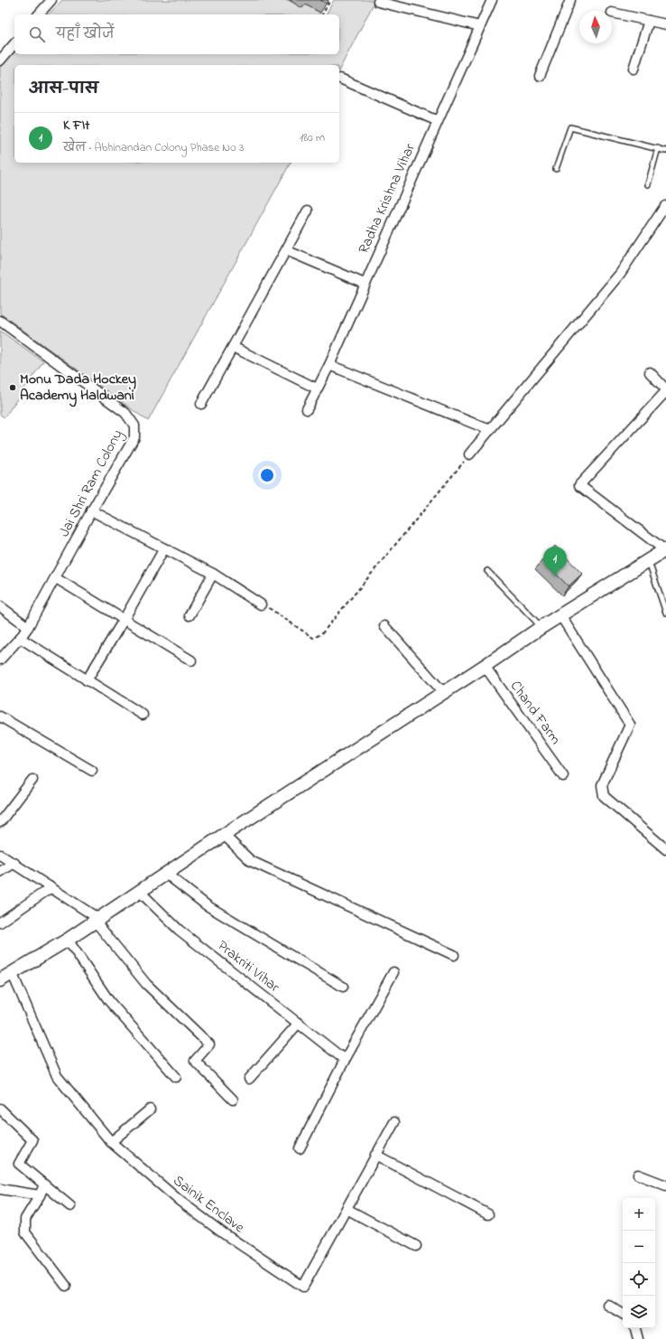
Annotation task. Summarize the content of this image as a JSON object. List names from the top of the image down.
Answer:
{
  "streets": {
    "street": [
      "Radha Krishna Vihar",
      "Jai Shri Ram Colony",
      "Chand Farm",
      "Prakriti Vihar",
      "Sainik Enclave"
    ]
  },
  "places": ["Monu Dada Hockey Academy Haldwani"],
  "north": "top",
  "page": {
    "search": "यहाँ खोजें",
    "heading": "आस-पास",
    "list": [
      {
        "mark": "1",
        "name": "K FIt",
        "note": "खेल · Abhinandan Colony Phase No 3",
        "value": "180 m"
      }
    ],
    "pins": "1",
    "map_buttons": ["+", "−"]
  }
}
